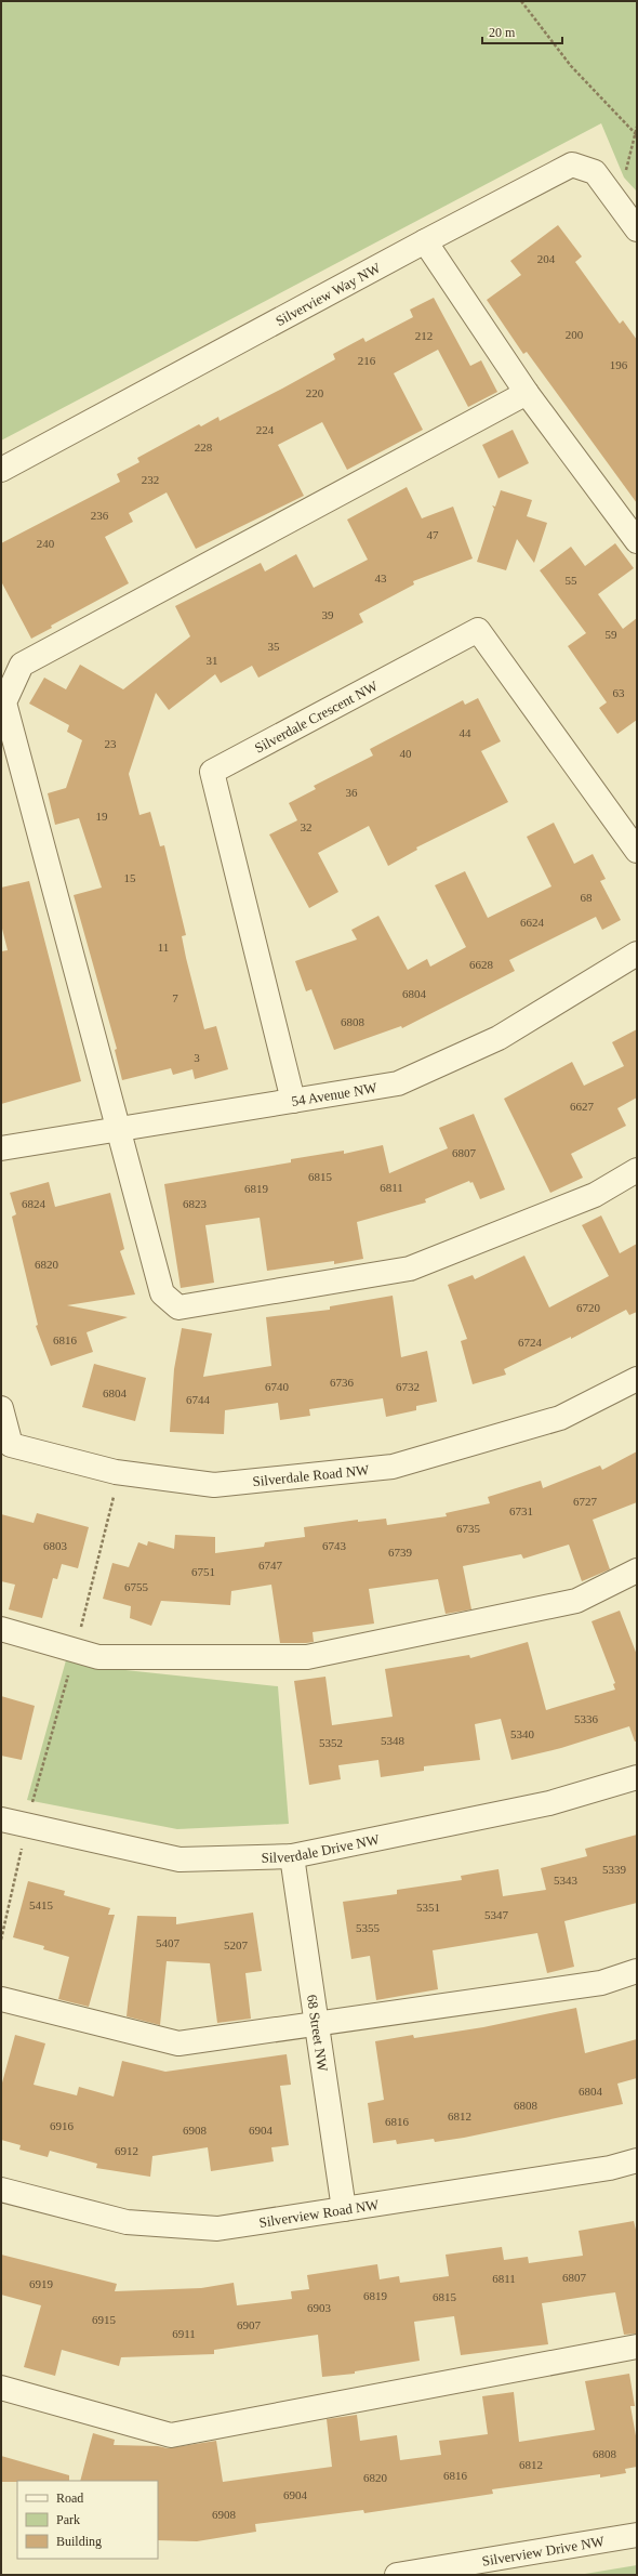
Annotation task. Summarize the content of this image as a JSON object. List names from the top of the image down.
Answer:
{
  "streets": {
    "street": [
      "Silverview Way NW",
      "Silverdale Crescent NW",
      "54 Avenue NW",
      "Silverdale Road NW",
      "Silverdale Drive NW",
      "68 Street NW",
      "Silverview Road NW",
      "Silverview Drive NW"
    ]
  },
  "crossings": [
    ["Silverdale Crescent NW", "54 Avenue NW"],
    ["Silverdale Drive NW", "68 Street NW"],
    ["68 Street NW", "Silverview Road NW"]
  ],
  "house_numbers": [
    "204",
    "200",
    "212",
    "216",
    "196",
    "220",
    "224",
    "228",
    "232",
    "236",
    "47",
    "240",
    "43",
    "55",
    "39",
    "59",
    "35",
    "31",
    "63",
    "44",
    "23",
    "40",
    "36",
    "19",
    "32",
    "15",
    "68",
    "6624",
    "11",
    "6628",
    "6804",
    "7",
    "6808",
    "3",
    "6627",
    "6807",
    "6815",
    "6811",
    "6819",
    "6824",
    "6823",
    "6820",
    "6720",
    "6816",
    "6724",
    "6736",
    "6740",
    "6732",
    "6804",
    "6744",
    "6727",
    "6731",
    "6735",
    "6803",
    "6743",
    "6739",
    "6747",
    "6751",
    "6755",
    "5336",
    "5340",
    "5348",
    "5352",
    "5339",
    "5343",
    "5415",
    "5351",
    "5347",
    "5355",
    "5407",
    "5207",
    "6804",
    "6808",
    "6812",
    "6816",
    "6916",
    "6908",
    "6904",
    "6912",
    "6807",
    "6811",
    "6919",
    "6819",
    "6815",
    "6903",
    "6915",
    "6907",
    "6911",
    "6808",
    "6812",
    "6816",
    "6820",
    "6904",
    "6908"
  ],
  "legend": ["Road", "Park", "Building"],
  "scale_bar": "20 m"
}
